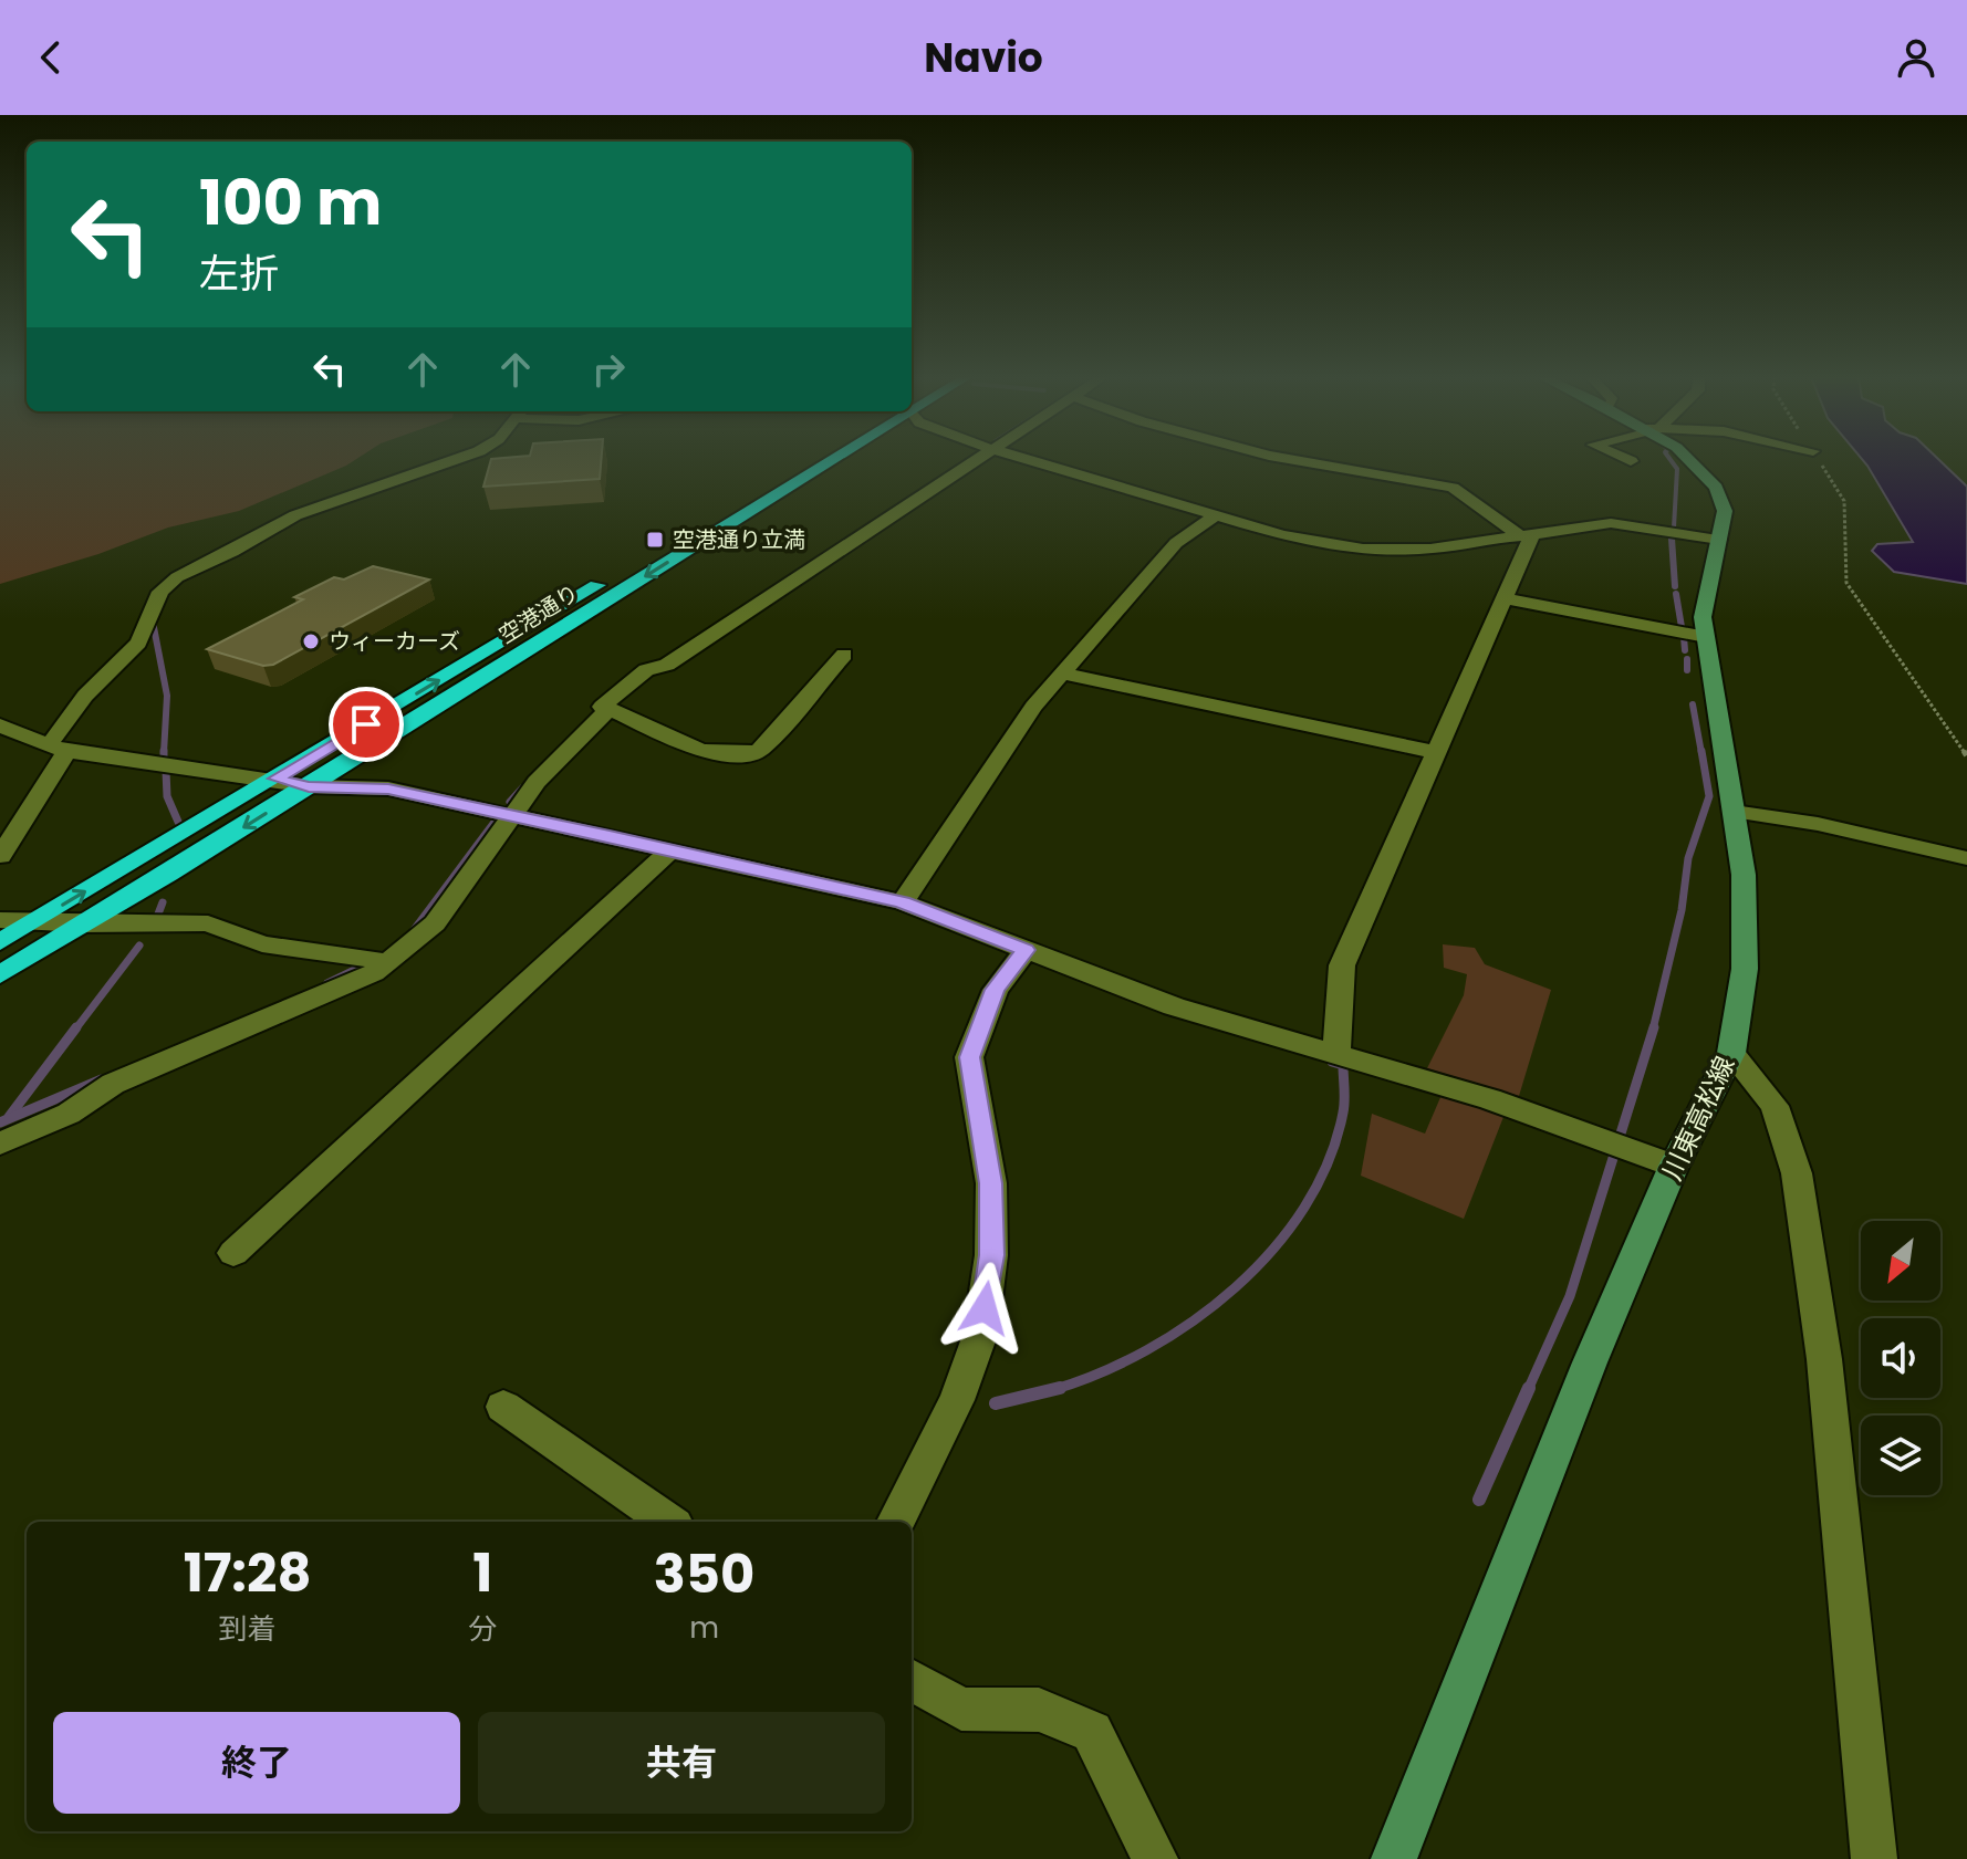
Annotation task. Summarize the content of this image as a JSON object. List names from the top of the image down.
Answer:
{
  "streets": {
    "highway": ["空港通り"],
    "main road": ["川東高松線"]
  },
  "places": {
    "transit": ["空港通り立満"],
    "other": ["ウィーカーズ"]
  },
  "north": "bottom left",
  "page": {
    "header": "Navio",
    "turn": ["100 m", "左折"],
    "eta": [
      "17:28",
      "到着",
      "1",
      "分",
      "350",
      "m"
    ],
    "buttons": ["終了", "共有"]
  }
}
